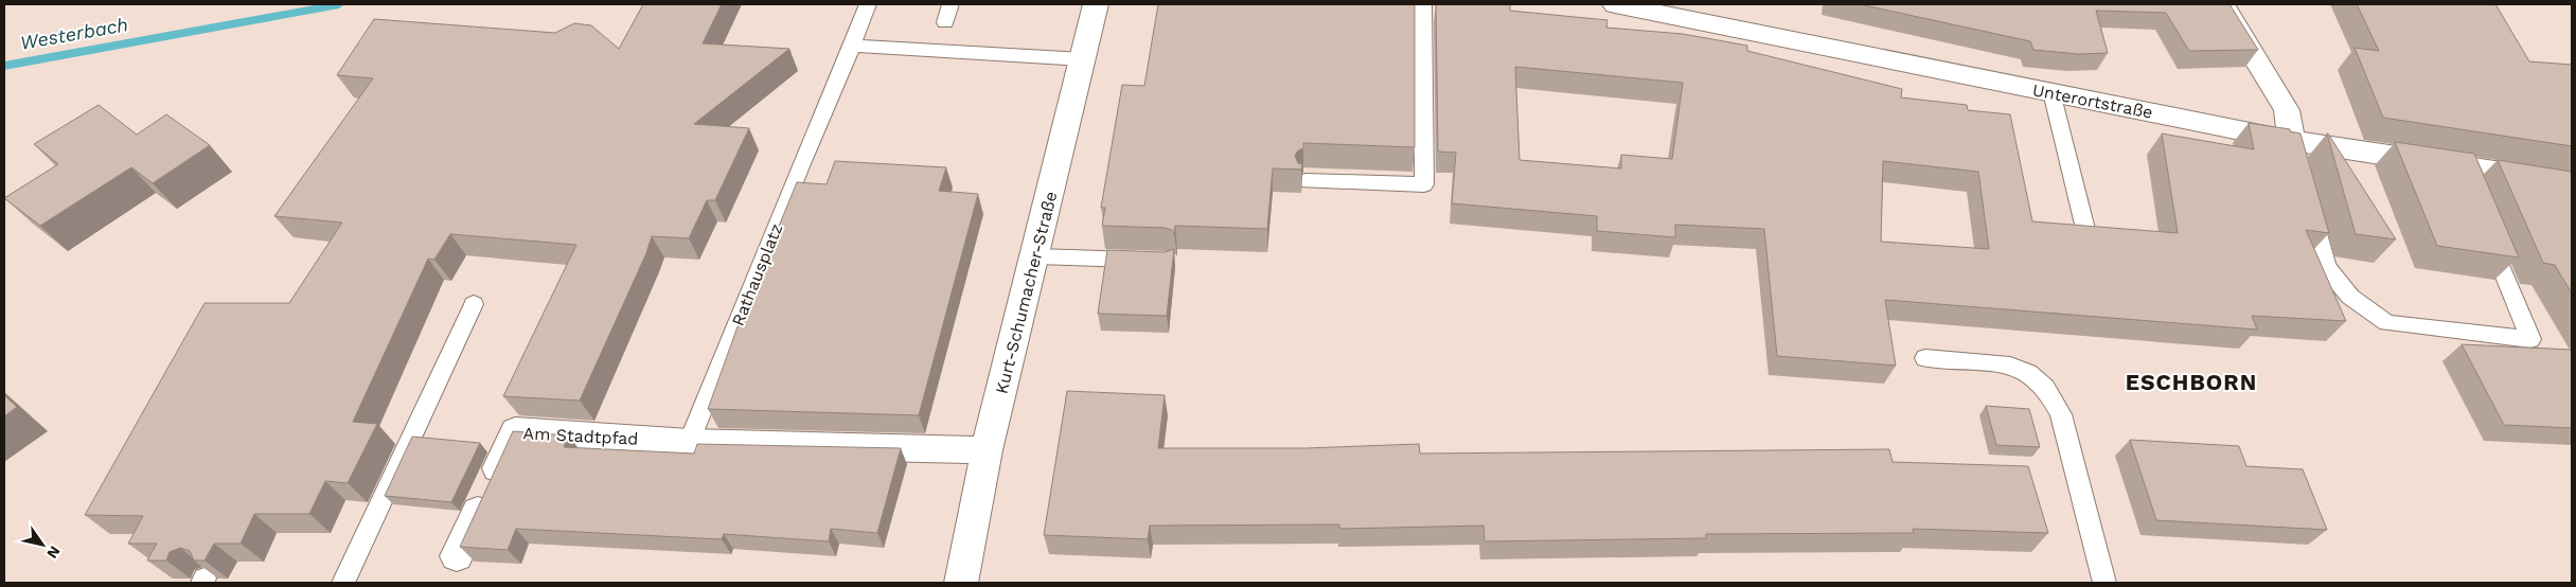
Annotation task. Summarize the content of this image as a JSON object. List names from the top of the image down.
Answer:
{
  "streets": {
    "street": ["Unterortstraße", "Kurt-Schumacher-Straße", "Am Stadtpfad"],
    "lane": ["Rathausplatz"]
  },
  "crossings": [
    ["Rathausplatz", "Am Stadtpfad"]
  ],
  "districts": ["ESCHBORN"],
  "water": ["Westerbach"],
  "north": "bottom right"
}
